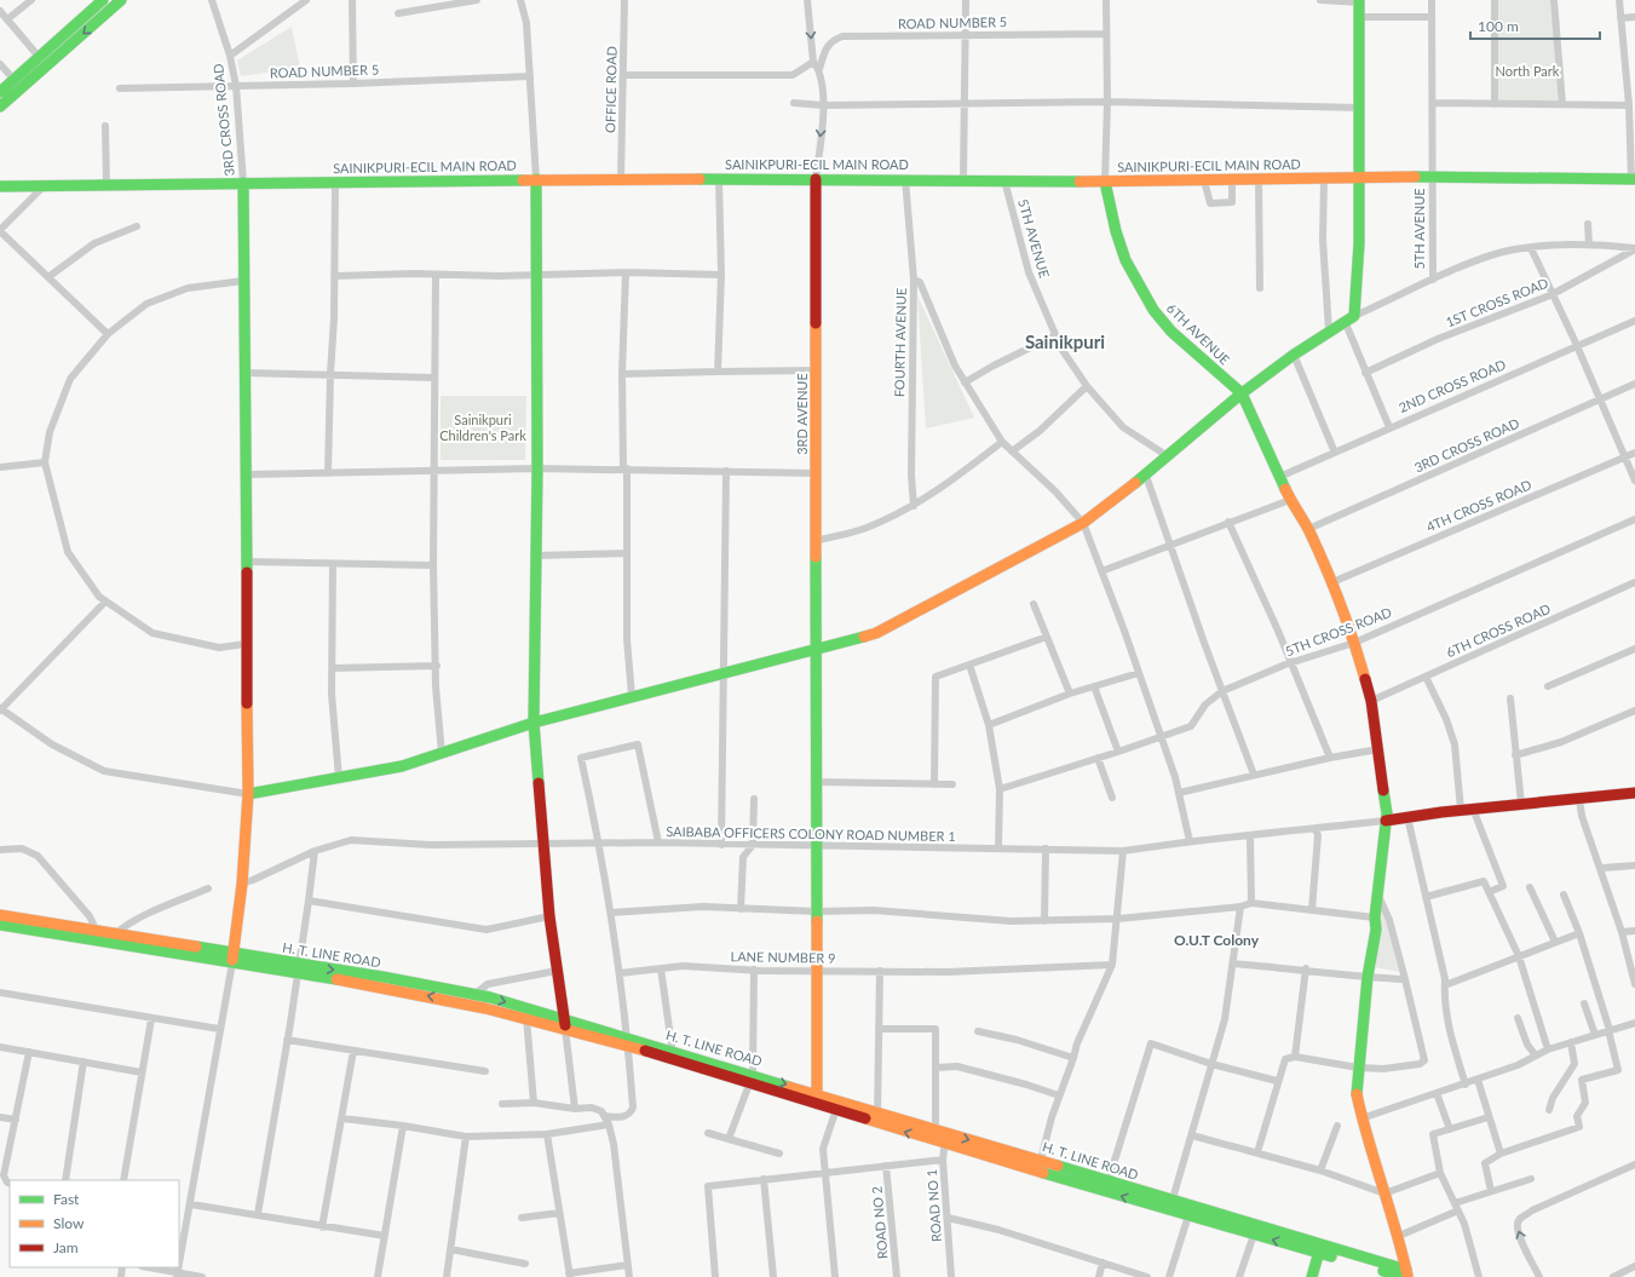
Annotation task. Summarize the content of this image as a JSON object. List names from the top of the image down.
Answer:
{
  "streets": {
    "street": [
      "ROAD NUMBER 5",
      "OFFICE ROAD",
      "3RD CROSS ROAD",
      "SAINIKPURI-ECIL MAIN ROAD",
      "5TH AVENUE",
      "1ST CROSS ROAD",
      "6TH AVENUE",
      "FOURTH AVENUE",
      "2ND CROSS ROAD",
      "3RD AVENUE",
      "4TH CROSS ROAD",
      "6TH CROSS ROAD",
      "5TH CROSS ROAD",
      "SAIBABA OFFICERS COLONY ROAD NUMBER 1",
      "H. T. LINE ROAD",
      "LANE NUMBER 9",
      "ROAD NO 1",
      "ROAD NO 2"
    ]
  },
  "crossings": [
    ["ROAD NUMBER 5", "3RD CROSS ROAD"],
    ["OFFICE ROAD", "SAINIKPURI-ECIL MAIN ROAD"],
    ["3RD CROSS ROAD", "SAINIKPURI-ECIL MAIN ROAD"],
    ["SAINIKPURI-ECIL MAIN ROAD", "5TH AVENUE"],
    ["SAINIKPURI-ECIL MAIN ROAD", "6TH AVENUE"],
    ["SAINIKPURI-ECIL MAIN ROAD", "FOURTH AVENUE"],
    ["SAINIKPURI-ECIL MAIN ROAD", "3RD AVENUE"],
    ["3RD AVENUE", "SAIBABA OFFICERS COLONY ROAD NUMBER 1"],
    ["3RD AVENUE", "H. T. LINE ROAD"],
    ["3RD AVENUE", "LANE NUMBER 9"],
    ["H. T. LINE ROAD", "ROAD NO 1"]
  ],
  "districts": ["Sainikpuri", "O.U.T Colony"],
  "parks": ["North Park", "Sainikpuri Children's Park"],
  "legend": ["Fast", "Slow", "Jam"],
  "scale_bar": "100 m"
}
